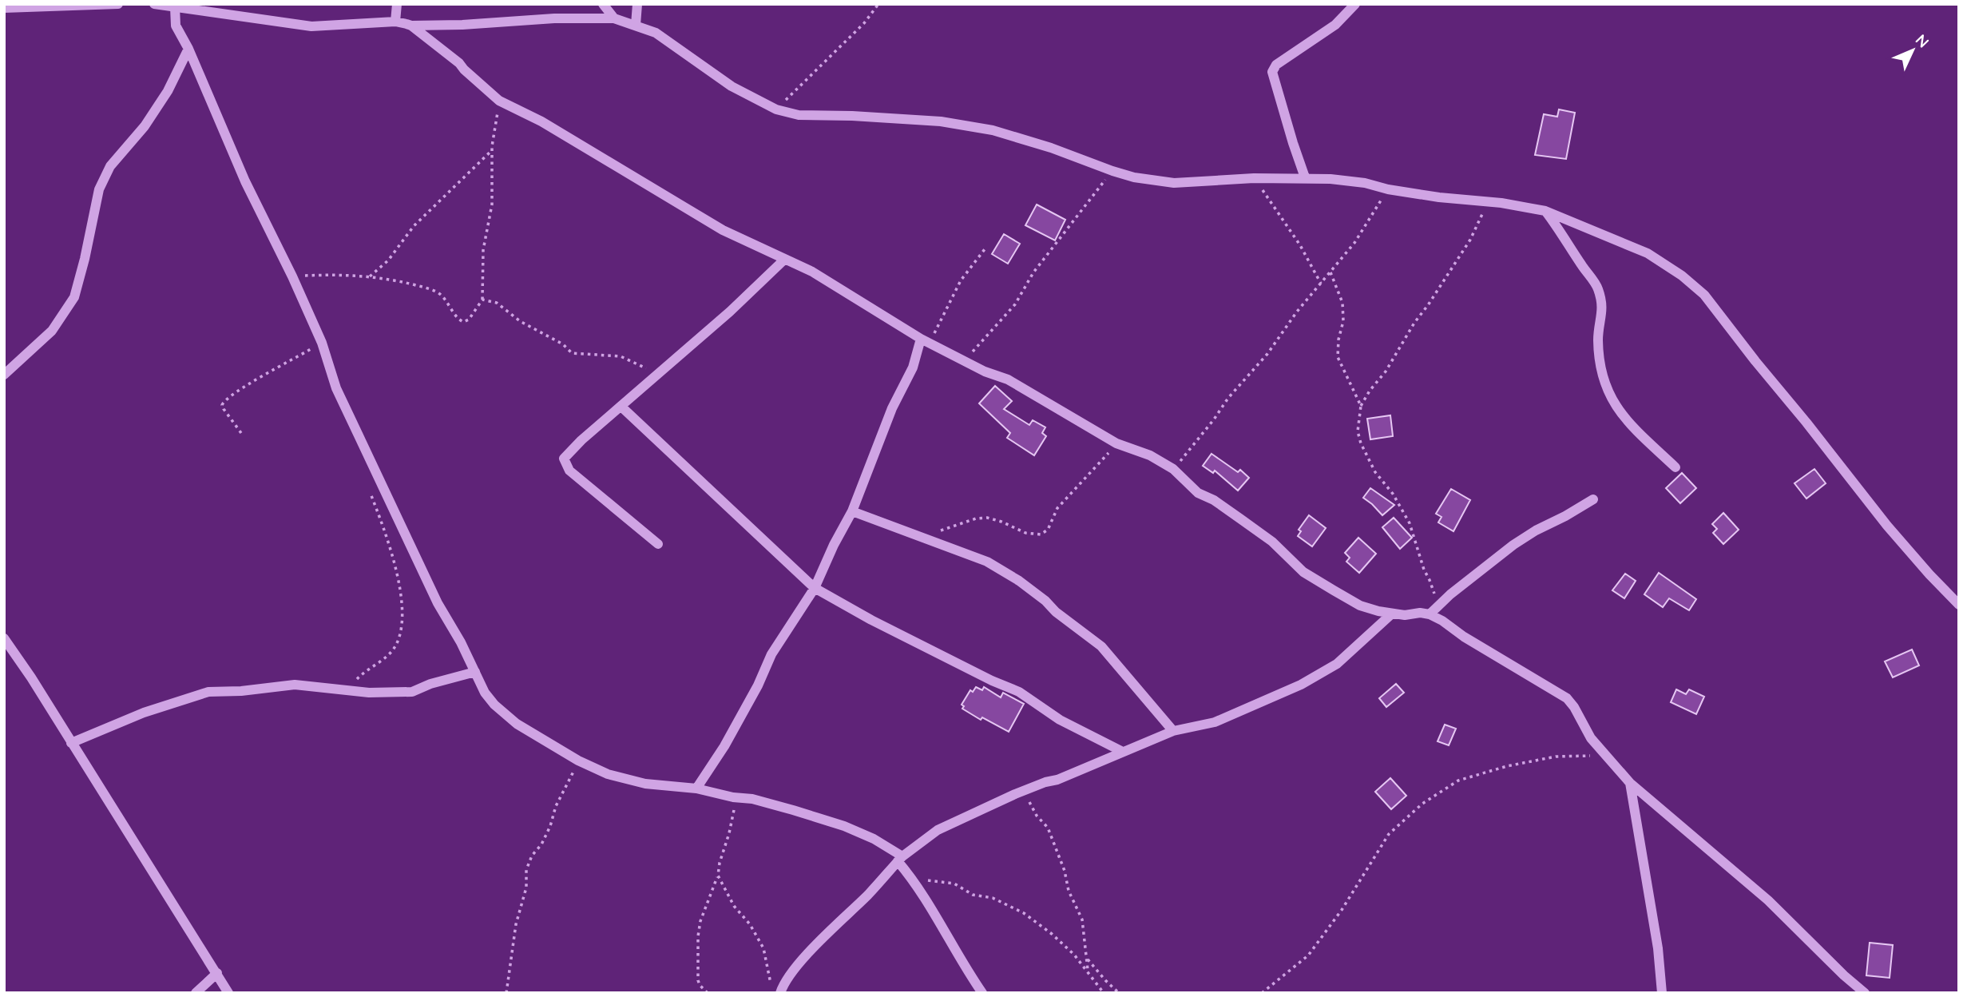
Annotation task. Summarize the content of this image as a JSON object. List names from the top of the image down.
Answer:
{
  "north": "top right"
}
